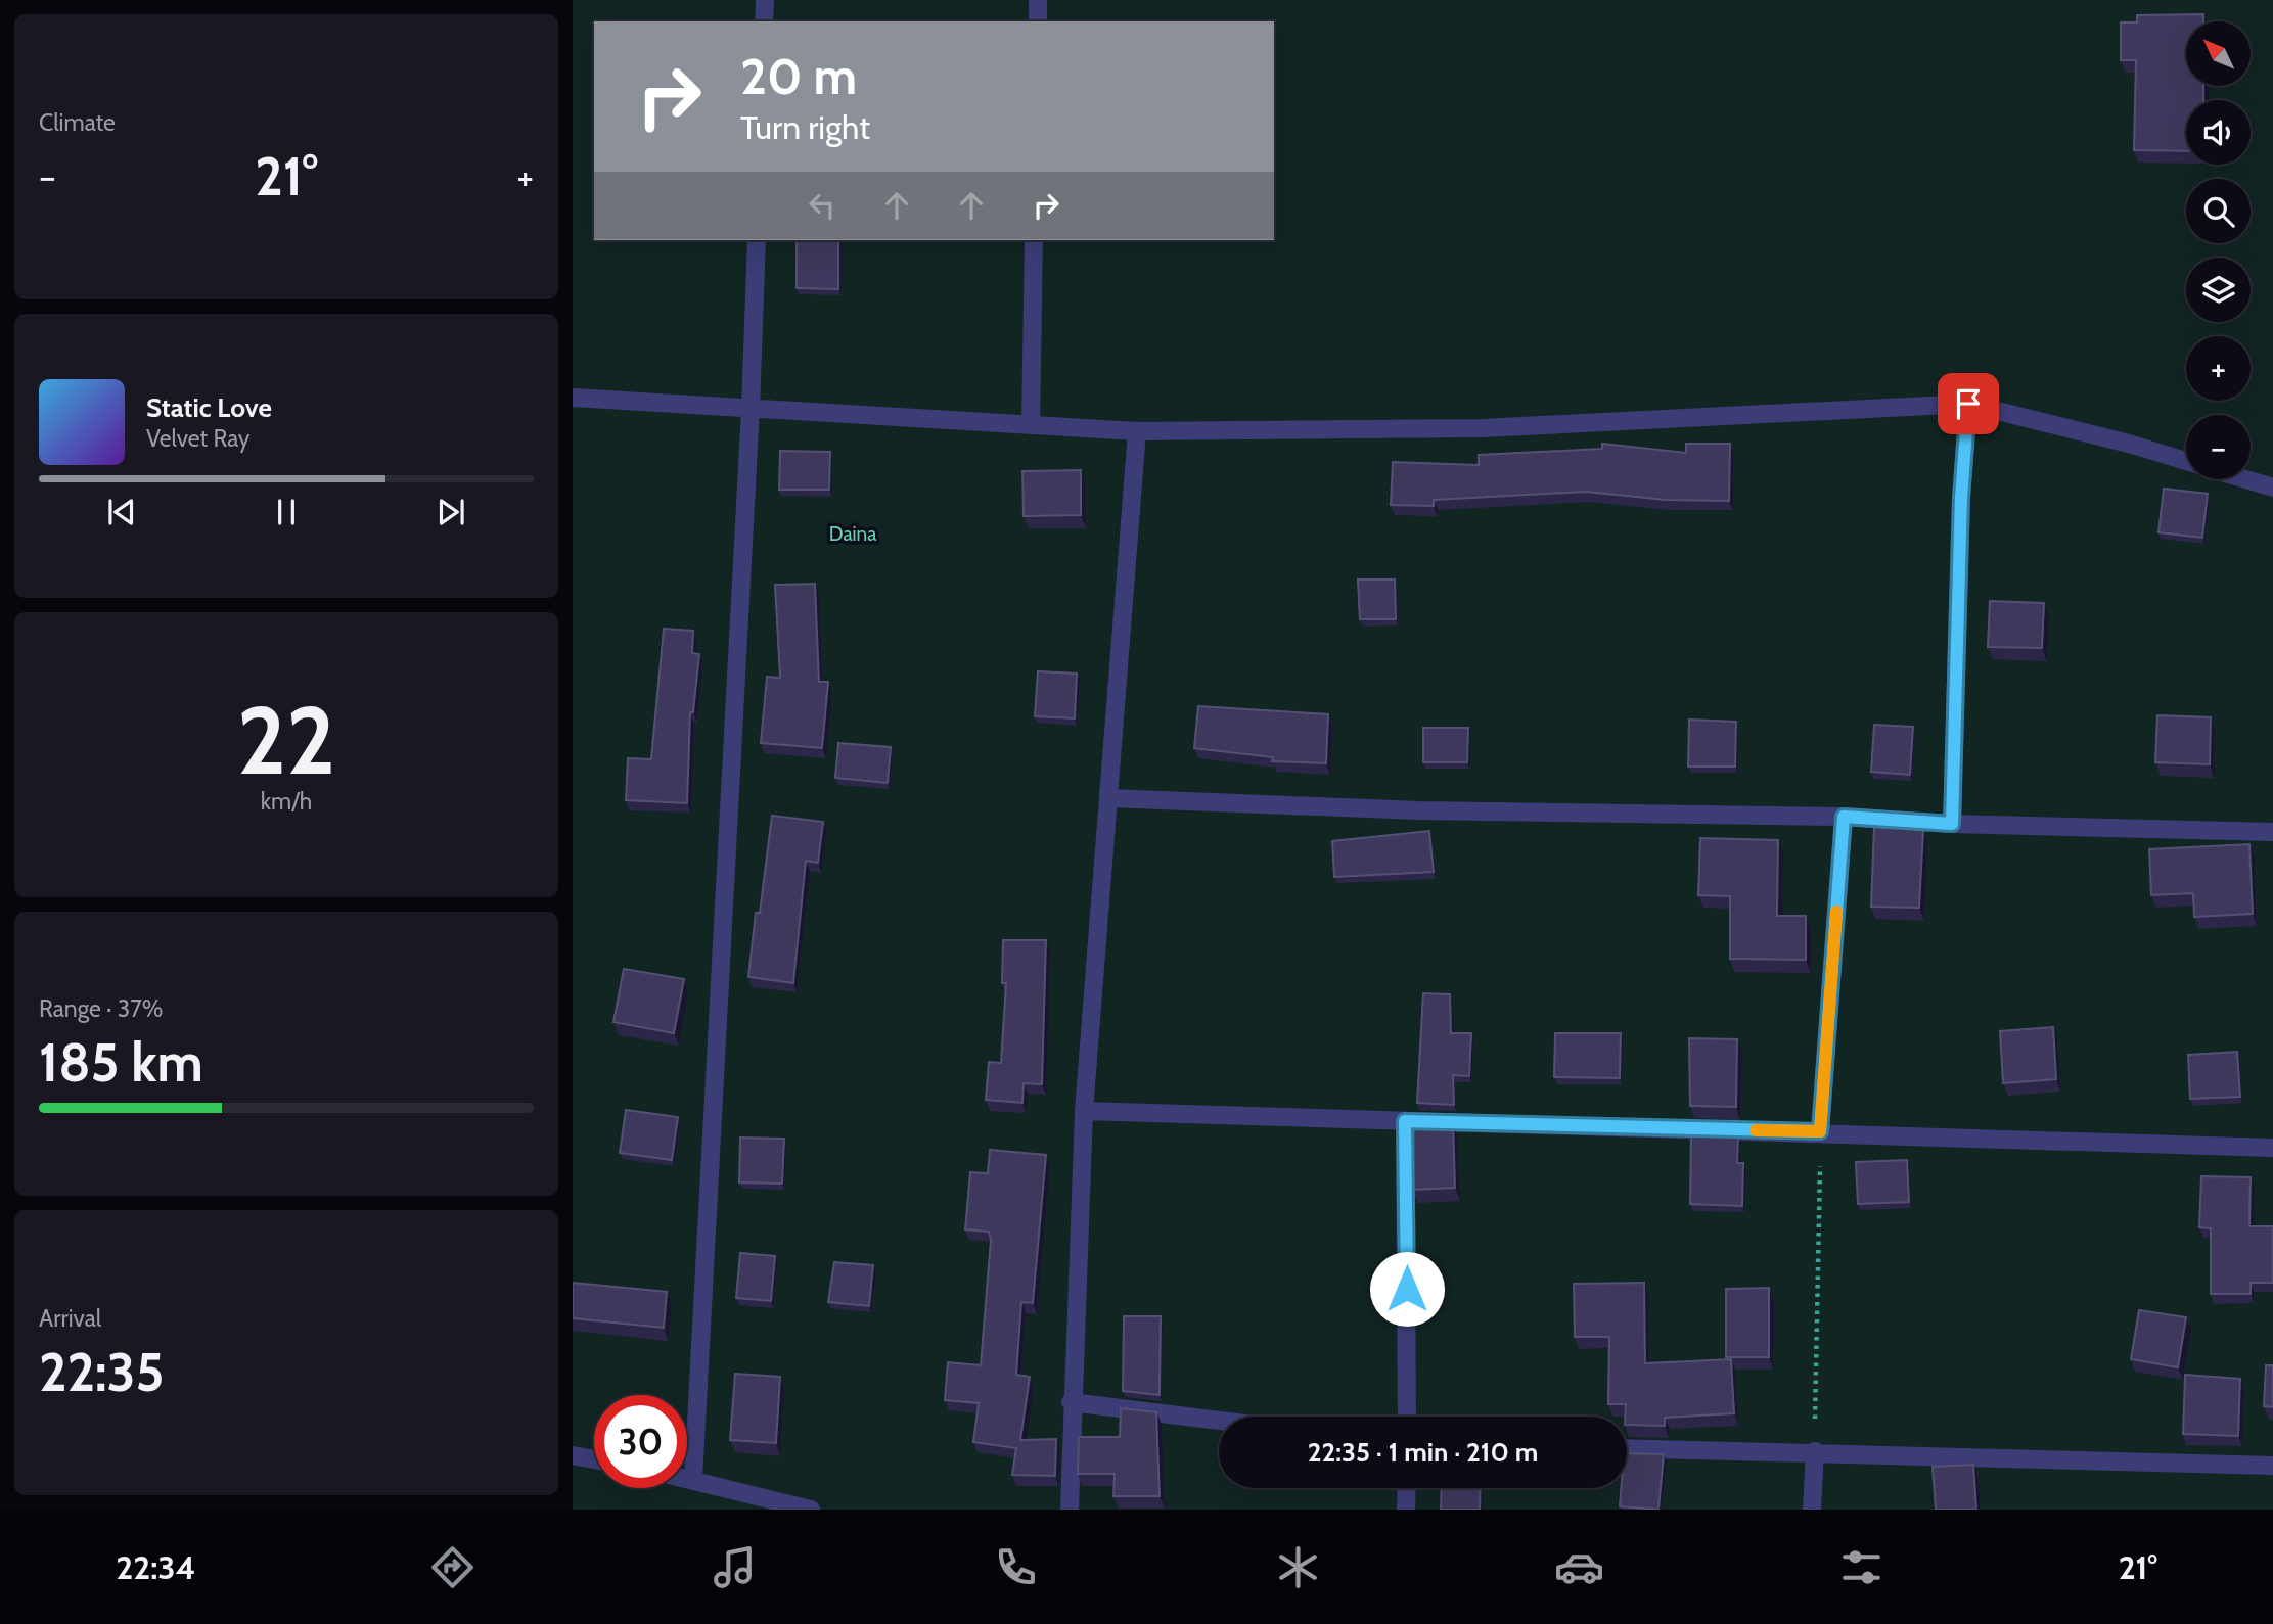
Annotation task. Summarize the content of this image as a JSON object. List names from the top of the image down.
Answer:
{
  "parks": ["Daina"],
  "north": "top left",
  "page": {
    "tile": [
      "Climate",
      ["22", "km/h"],
      ["Range · 37%", "185 km"],
      ["Arrival", "22:35"]
    ],
    "map_buttons": ["+", "−"],
    "turn": ["20 m", "Turn right"],
    "heat": ["−", "21°", "+"],
    "song": ["Static Love", "Velvet Ray"],
    "limit": "30",
    "trip": "22:35 · 1 min · 210 m",
    "tabs": ["22:34", "21°"]
  }
}
